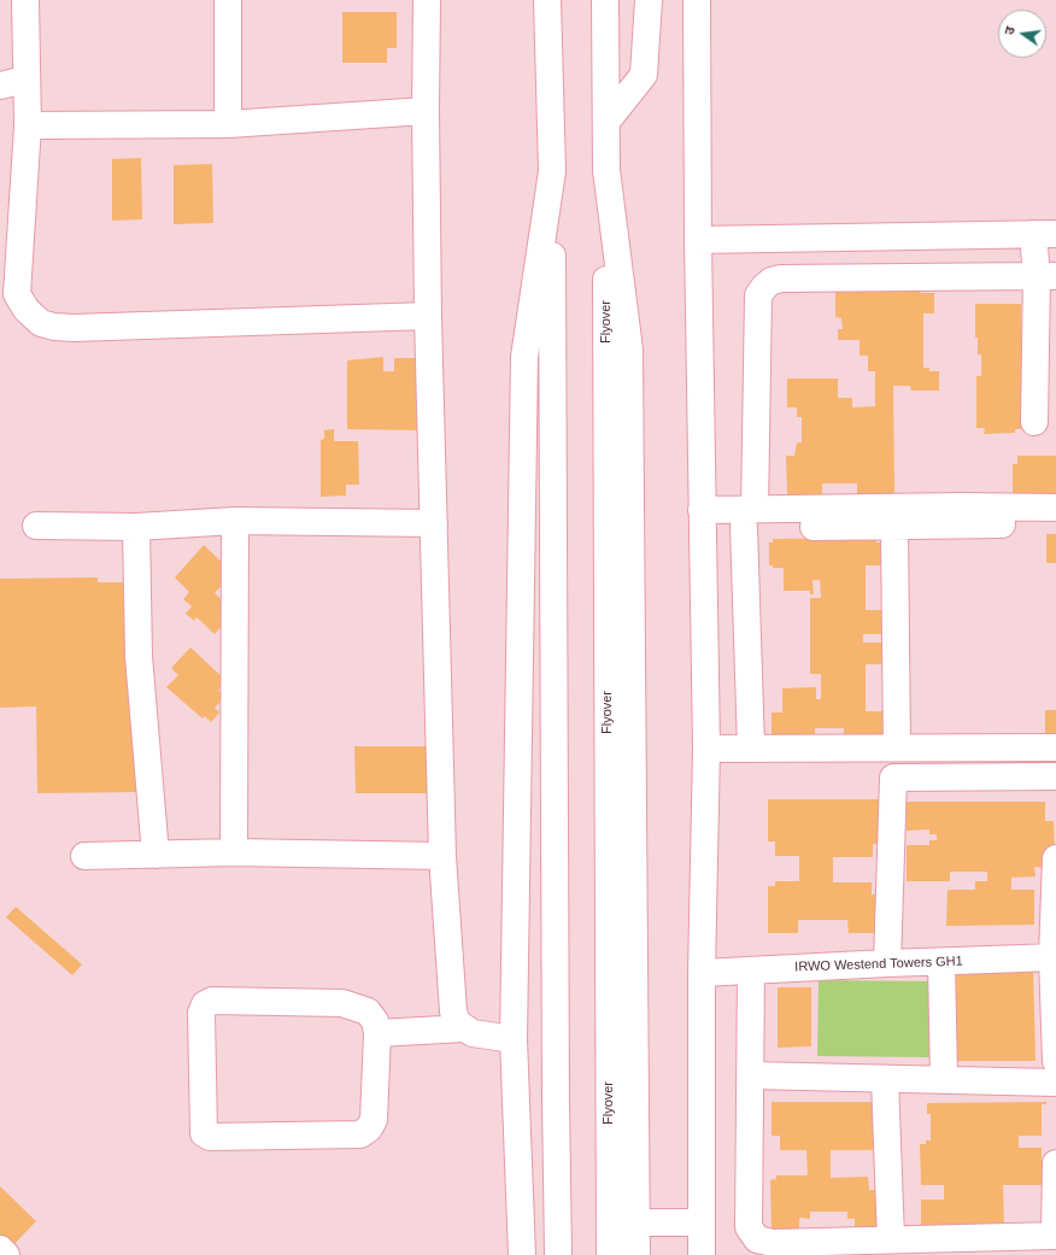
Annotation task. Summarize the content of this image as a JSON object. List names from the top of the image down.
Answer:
{
  "streets": {
    "street": ["Flyover", "IRWO Westend Towers GH1"]
  },
  "north": "left"
}
